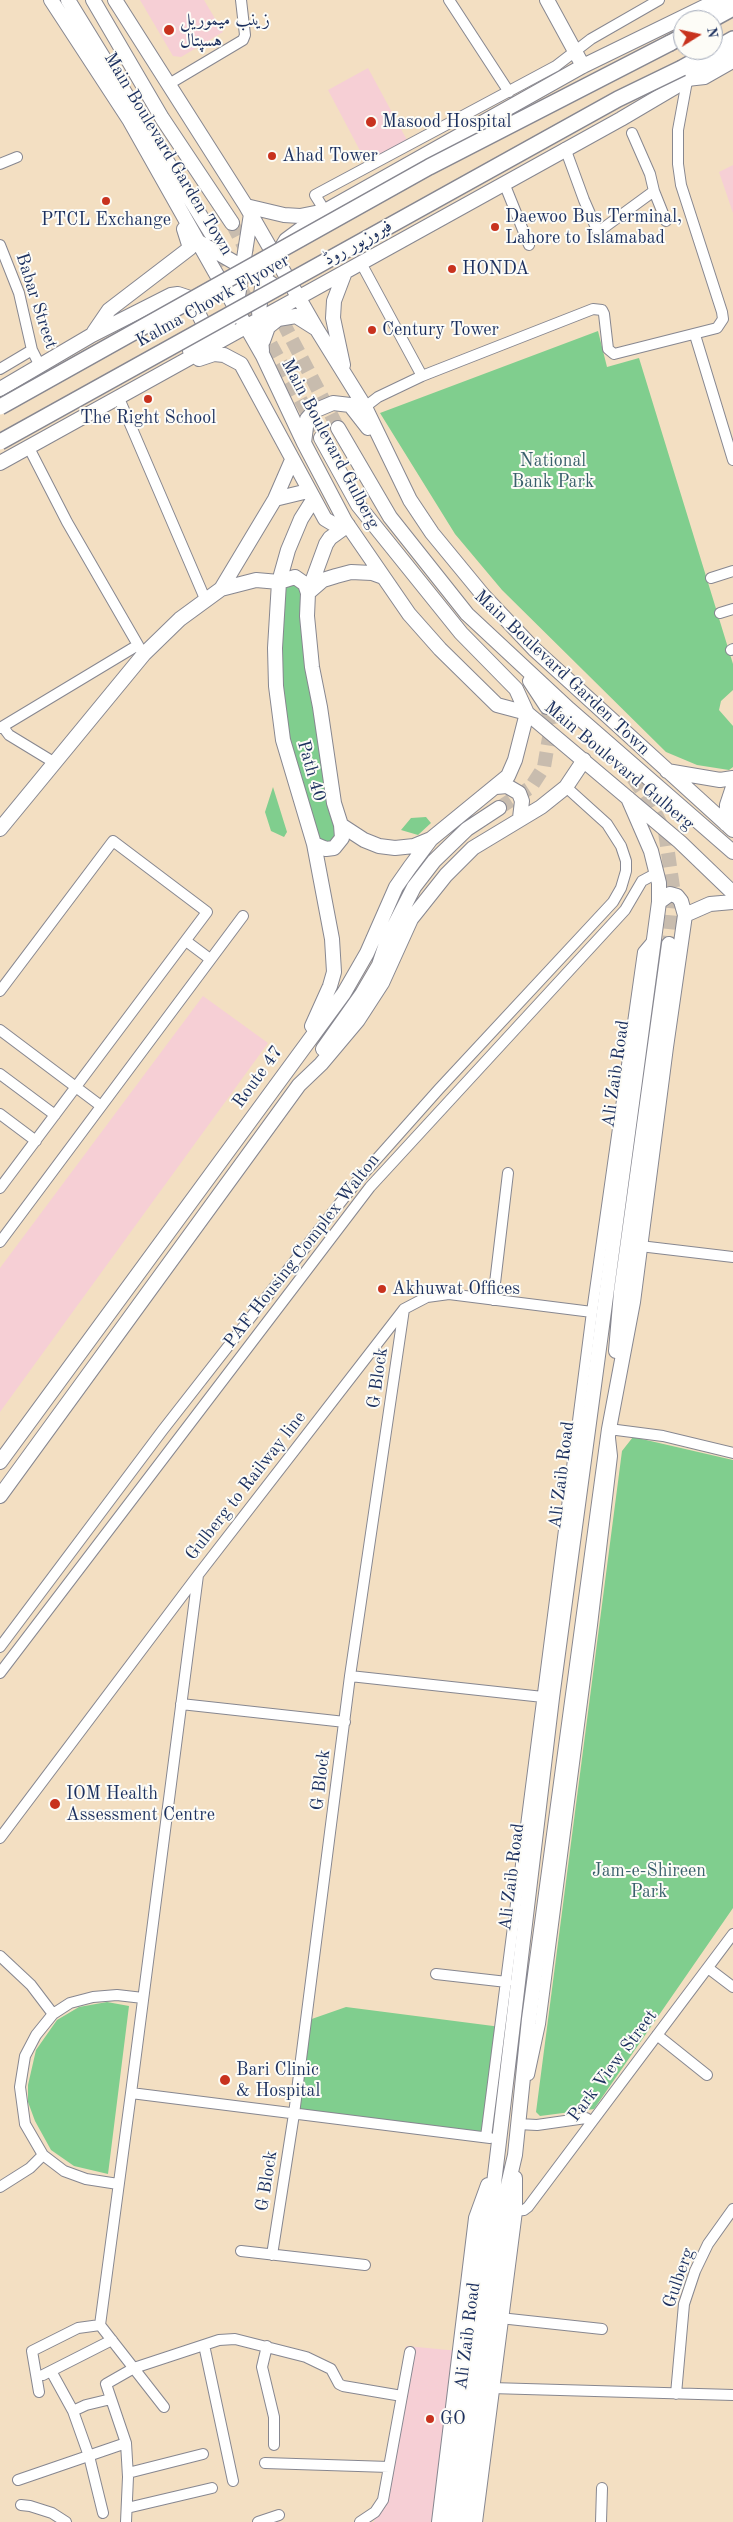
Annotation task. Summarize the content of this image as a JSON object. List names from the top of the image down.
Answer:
{
  "streets": {
    "main road": [
      "Main Boulevard Garden Town",
      "فیروزپور روڈ",
      "Kalma Chowk Flyover",
      "Main Boulevard Gulberg",
      "Path 40",
      "Ali Zaib Road",
      "Route 47"
    ],
    "street": [
      "Babar Street",
      "PAF Housing Complex Walton",
      "G Block",
      "Gulberg to Railway line",
      "Park View Street",
      "Gulberg"
    ]
  },
  "crossings": [
    ["Main Boulevard Garden Town", "فیروزپور روڈ"],
    ["Main Boulevard Garden Town", "Main Boulevard Gulberg"],
    ["فیروزپور روڈ", "Kalma Chowk Flyover"],
    ["Main Boulevard Gulberg", "Path 40"],
    ["Main Boulevard Gulberg", "Ali Zaib Road"],
    ["Main Boulevard Gulberg", "Route 47"],
    ["Path 40", "Route 47"],
    ["Ali Zaib Road", "PAF Housing Complex Walton"],
    ["Ali Zaib Road", "Park View Street"],
    ["G Block", "Gulberg to Railway line"]
  ],
  "parks": ["National Bank Park", "Jam-e-Shireen Park"],
  "places": [
    "زینب میموریل ہسپتال",
    "Masood Hospital",
    "Ahad Tower",
    "PTCL Exchange",
    "Daewoo Bus Terminal, Lahore to Islamabad",
    "HONDA",
    "Century Tower",
    "The Right School",
    "Akhuwat Offices",
    "IOM Health Assessment Centre",
    "Bari Clinic & Hospital",
    "GO"
  ],
  "north": "right"
}
